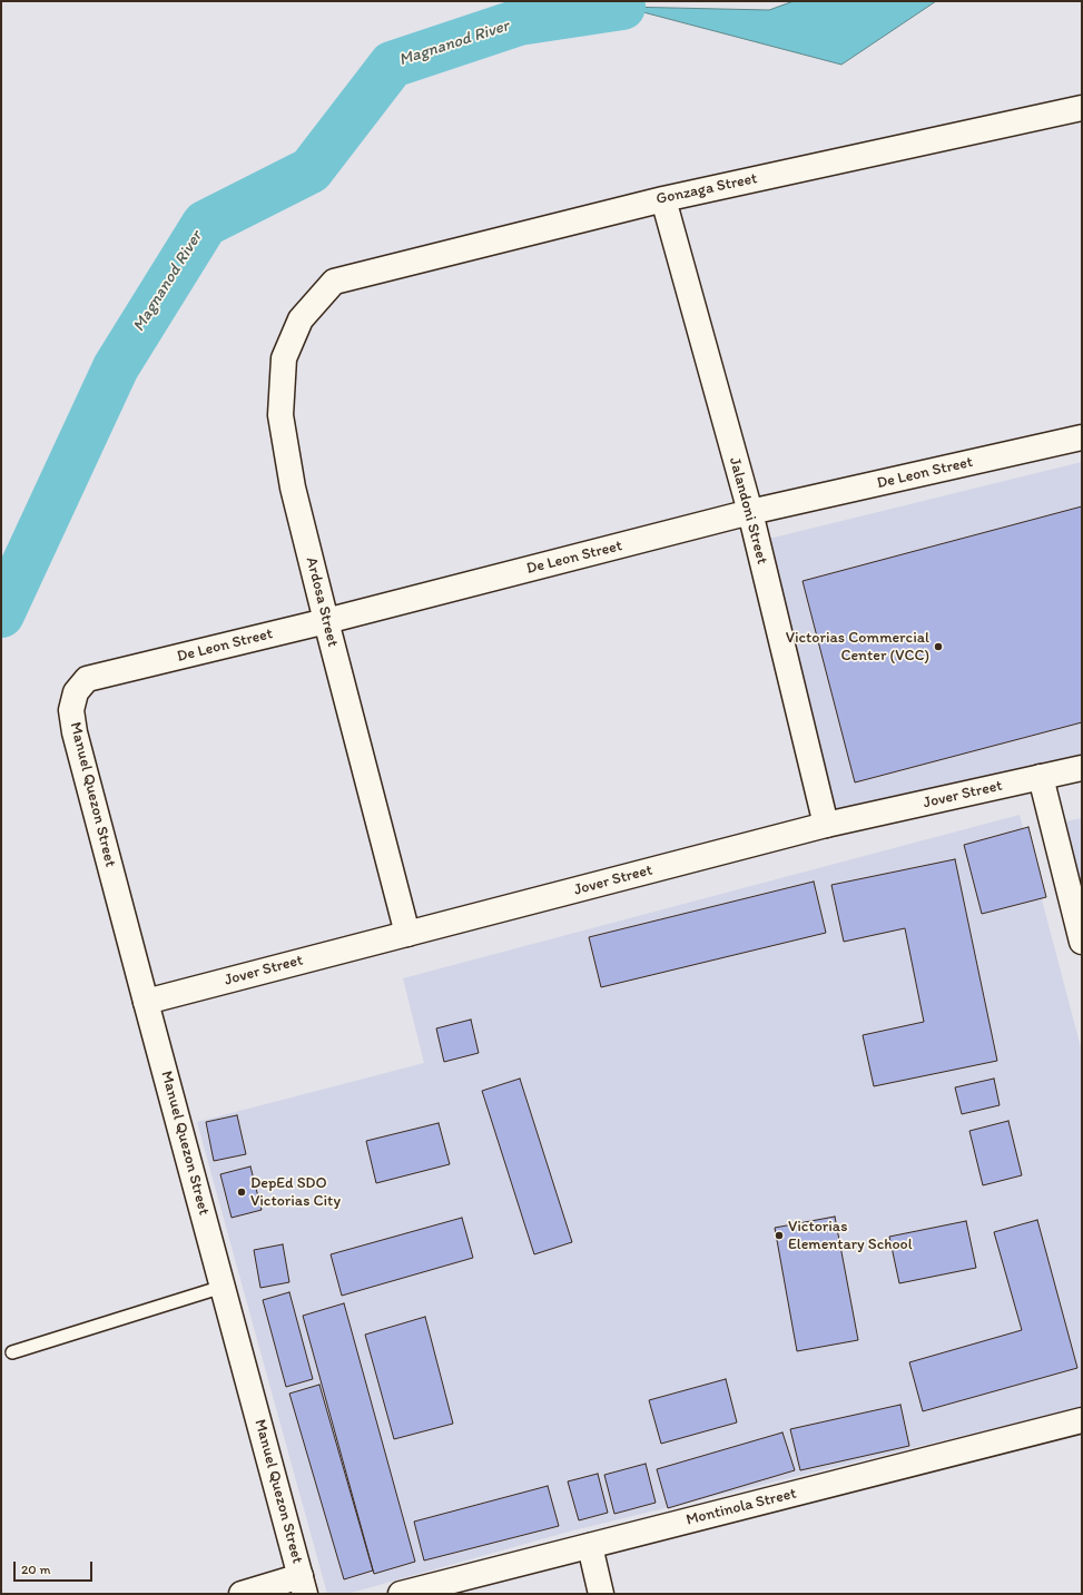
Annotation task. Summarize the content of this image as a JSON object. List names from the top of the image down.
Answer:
{
  "streets": {
    "street": [
      "Gonzaga Street",
      "De Leon Street",
      "Jalandoni Street",
      "Ardosa Street",
      "Manuel Quezon Street",
      "Jover Street",
      "Montinola Street"
    ]
  },
  "crossings": [
    ["Gonzaga Street", "Jalandoni Street"],
    ["Gonzaga Street", "Ardosa Street"],
    ["De Leon Street", "Jalandoni Street"],
    ["De Leon Street", "Ardosa Street"],
    ["De Leon Street", "Manuel Quezon Street"],
    ["Jalandoni Street", "Jover Street"],
    ["Ardosa Street", "Jover Street"],
    ["Manuel Quezon Street", "Jover Street"]
  ],
  "water": ["Magnanod River"],
  "places": ["Victorias Commercial Center (VCC)", "DepEd SDO Victorias City", "Victorias Elementary School"],
  "scale_bar": "20 m"
}
